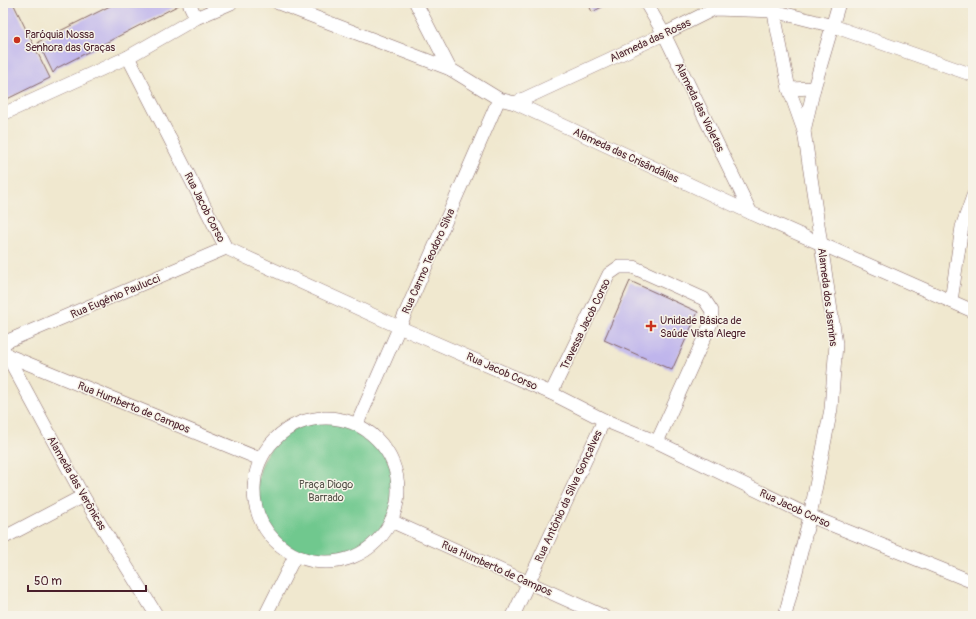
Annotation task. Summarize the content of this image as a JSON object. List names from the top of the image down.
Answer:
{
  "streets": {
    "street": [
      "Alameda das Rosas",
      "Alameda das Violetas",
      "Alameda das Crisândálias",
      "Rua Jacob Corso",
      "Rua Carmo Teodoro Silva",
      "Rua Eugênio Paulucci",
      "Alameda dos Jasmins",
      "Travessa Jacob Corso",
      "Rua Humberto de Campos",
      "Alameda das Verônicas",
      "Rua Antônio da Silva Gonçalves"
    ]
  },
  "crossings": [
    ["Alameda das Rosas", "Alameda das Violetas"],
    ["Alameda das Rosas", "Alameda das Crisândálias"],
    ["Alameda das Rosas", "Alameda dos Jasmins"],
    ["Alameda das Violetas", "Alameda das Crisândálias"],
    ["Alameda das Crisândálias", "Rua Carmo Teodoro Silva"],
    ["Alameda das Crisândálias", "Alameda dos Jasmins"],
    ["Rua Jacob Corso", "Rua Carmo Teodoro Silva"],
    ["Rua Jacob Corso", "Rua Eugênio Paulucci"],
    ["Rua Jacob Corso", "Alameda dos Jasmins"],
    ["Rua Jacob Corso", "Travessa Jacob Corso"],
    ["Rua Jacob Corso", "Rua Antônio da Silva Gonçalves"],
    ["Rua Eugênio Paulucci", "Rua Humberto de Campos"],
    ["Rua Eugênio Paulucci", "Alameda das Verônicas"],
    ["Rua Humberto de Campos", "Alameda das Verônicas"],
    ["Rua Humberto de Campos", "Rua Antônio da Silva Gonçalves"]
  ],
  "parks": ["Praça Diogo Barrado"],
  "places": {
    "other": ["Paróquia Nossa Senhora das Graças"],
    "health": ["Unidade Básica de Saúde Vista Alegre"]
  },
  "scale_bar": "50 m"
}
